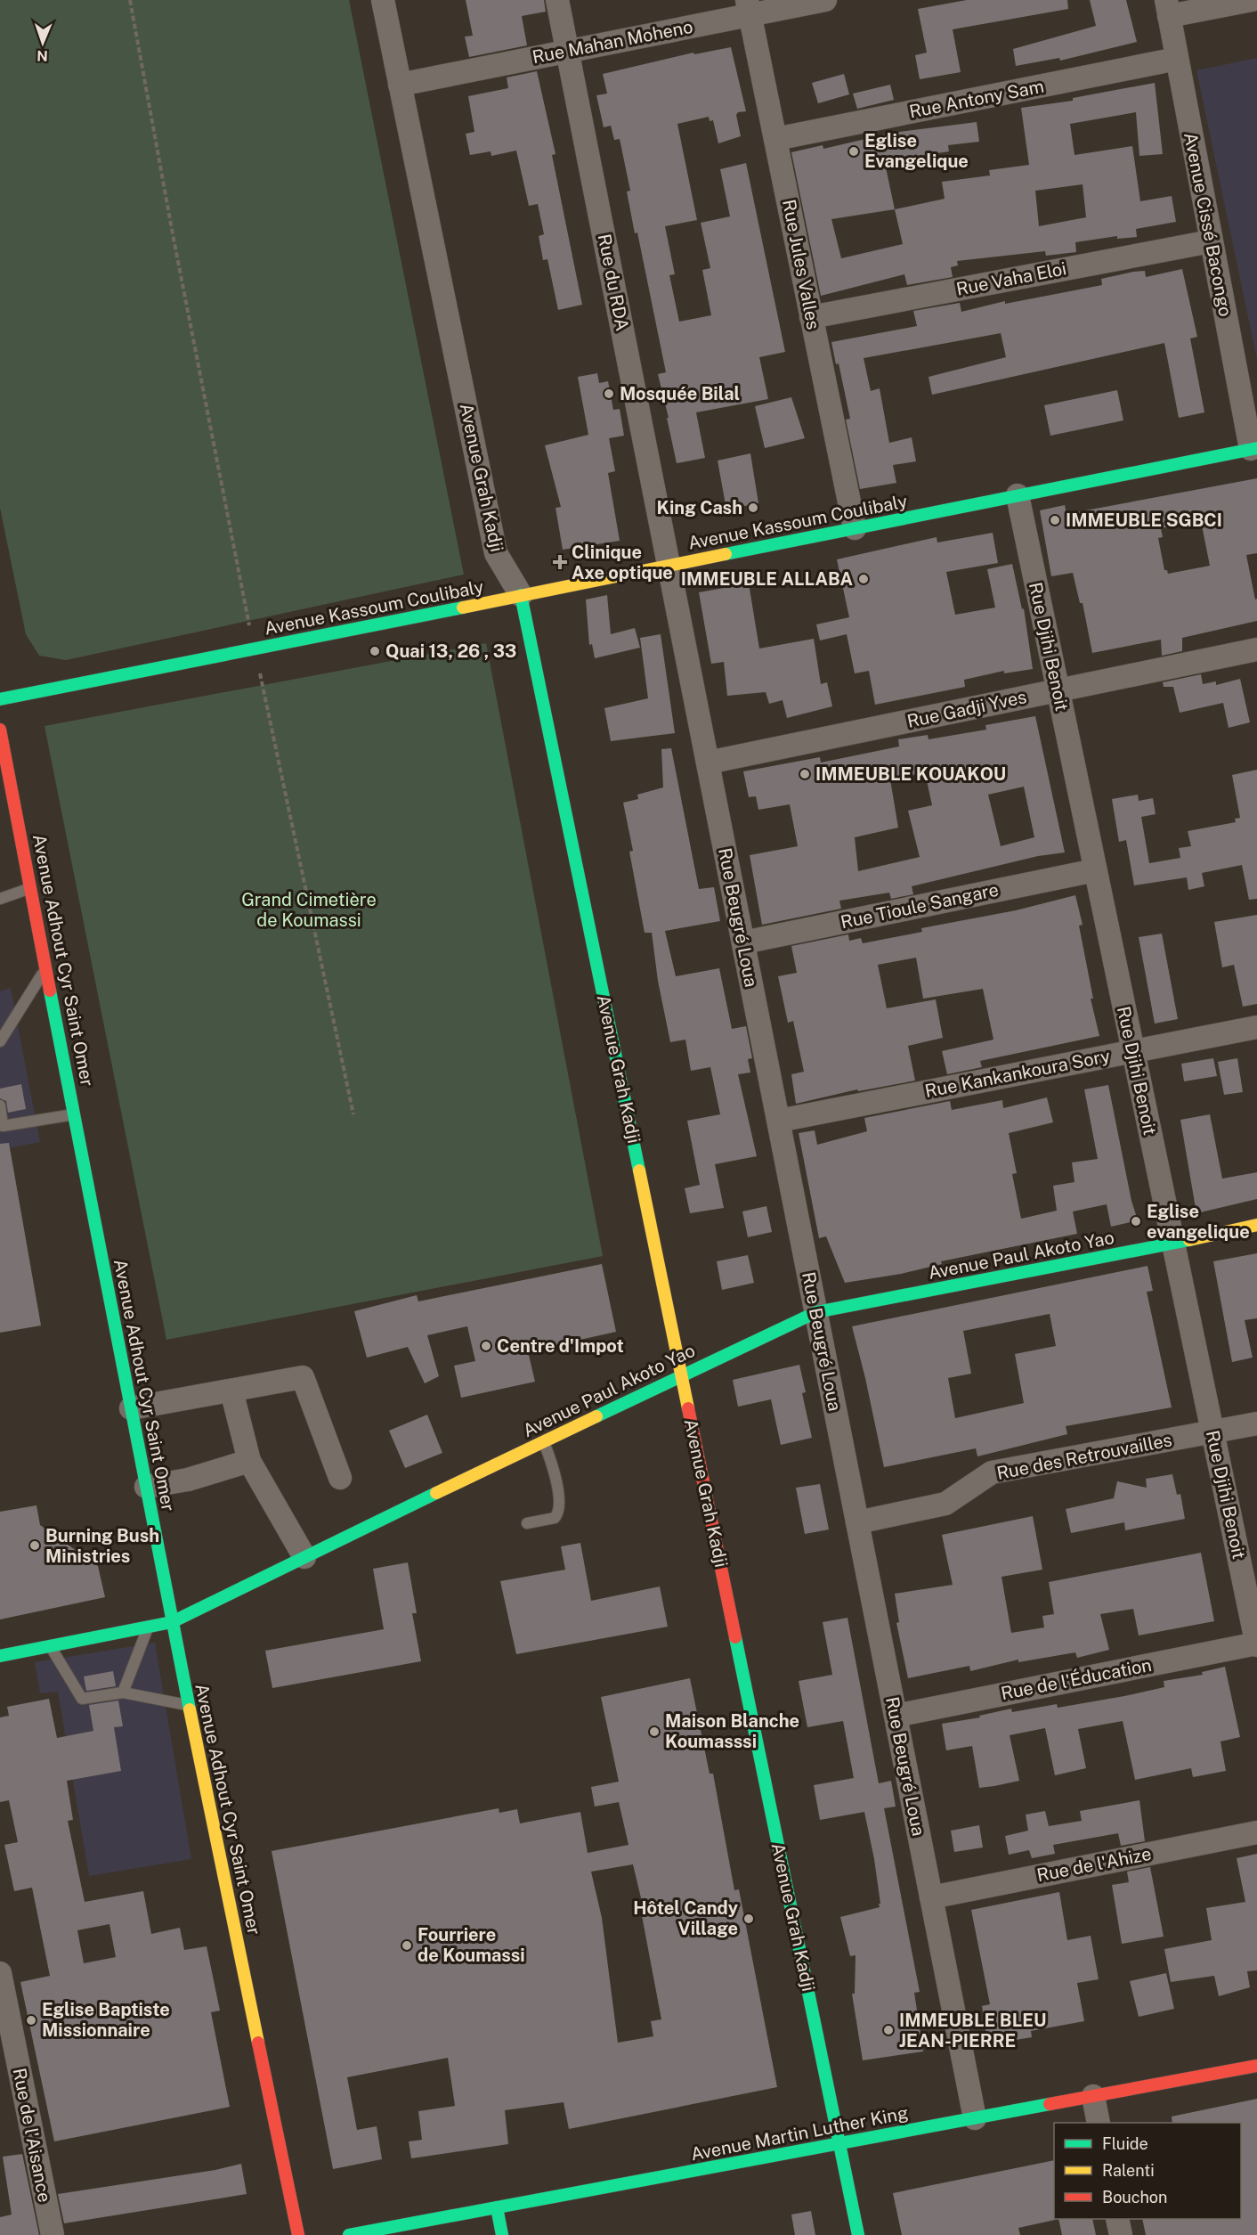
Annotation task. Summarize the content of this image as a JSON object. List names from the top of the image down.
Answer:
{
  "streets": {
    "street": [
      "Rue Mahan Moheno",
      "Rue Antony Sam",
      "Avenue Cissé Bacongo",
      "Rue Jules Valles",
      "Rue Vaha Eloi",
      "Rue du RDA",
      "Avenue Grah Kadji",
      "Avenue Kassoum Coulibaly",
      "Rue Djihi Benoit",
      "Rue Gadji Yves",
      "Rue Tioule Sangare",
      "Rue Beugré Loua",
      "Avenue Adhout Cyr Saint Omer",
      "Rue Kankankoura Sory",
      "Avenue Paul Akoto Yao",
      "Rue des Retrouvailles",
      "Rue de l'Éducation",
      "Rue de l'Ahize",
      "Avenue Martin Luther King",
      "Rue de l'Aisance"
    ]
  },
  "crossings": [
    ["Rue Mahan Moheno", "Rue Jules Valles"],
    ["Rue Mahan Moheno", "Rue du RDA"],
    ["Rue Mahan Moheno", "Avenue Grah Kadji"],
    ["Rue Antony Sam", "Avenue Cissé Bacongo"],
    ["Rue Antony Sam", "Rue Jules Valles"],
    ["Avenue Cissé Bacongo", "Rue Vaha Eloi"],
    ["Avenue Cissé Bacongo", "Avenue Kassoum Coulibaly"],
    ["Rue Jules Valles", "Rue Vaha Eloi"],
    ["Rue Jules Valles", "Avenue Kassoum Coulibaly"],
    ["Rue du RDA", "Avenue Kassoum Coulibaly"],
    ["Rue du RDA", "Rue Beugré Loua"],
    ["Avenue Grah Kadji", "Avenue Kassoum Coulibaly"],
    ["Avenue Grah Kadji", "Avenue Paul Akoto Yao"],
    ["Avenue Grah Kadji", "Avenue Martin Luther King"],
    ["Avenue Kassoum Coulibaly", "Rue Djihi Benoit"],
    ["Avenue Kassoum Coulibaly", "Rue Beugré Loua"],
    ["Rue Djihi Benoit", "Rue Gadji Yves"],
    ["Rue Djihi Benoit", "Rue Tioule Sangare"],
    ["Rue Djihi Benoit", "Rue Kankankoura Sory"],
    ["Rue Djihi Benoit", "Avenue Paul Akoto Yao"],
    ["Rue Djihi Benoit", "Rue des Retrouvailles"],
    ["Rue Djihi Benoit", "Rue de l'Éducation"],
    ["Rue Gadji Yves", "Rue Beugré Loua"],
    ["Rue Tioule Sangare", "Rue Beugré Loua"],
    ["Rue Beugré Loua", "Rue Kankankoura Sory"],
    ["Rue Beugré Loua", "Avenue Paul Akoto Yao"],
    ["Rue Beugré Loua", "Rue des Retrouvailles"],
    ["Rue Beugré Loua", "Rue de l'Éducation"],
    ["Rue Beugré Loua", "Rue de l'Ahize"],
    ["Rue Beugré Loua", "Avenue Martin Luther King"],
    ["Avenue Adhout Cyr Saint Omer", "Avenue Paul Akoto Yao"]
  ],
  "parks": ["Grand Cimetière de Koumassi"],
  "places": {
    "other": [
      "Eglise Evangelique",
      "Mosquée Bilal",
      "King Cash",
      "IMMEUBLE SGBCI",
      "IMMEUBLE ALLABA",
      "Quai 13, 26 , 33",
      "IMMEUBLE KOUAKOU",
      "Eglise evangelique",
      "Centre d'Impot",
      "Burning Bush Ministries",
      "Maison Blanche Koumasssi",
      "Hôtel Candy Village",
      "Fourriere de Koumassi",
      "Eglise Baptiste Missionnaire",
      "IMMEUBLE BLEU JEAN-PIERRE"
    ],
    "health": ["Clinique Axe optique"]
  },
  "legend": ["Fluide", "Ralenti", "Bouchon"],
  "north": "bottom"
}
